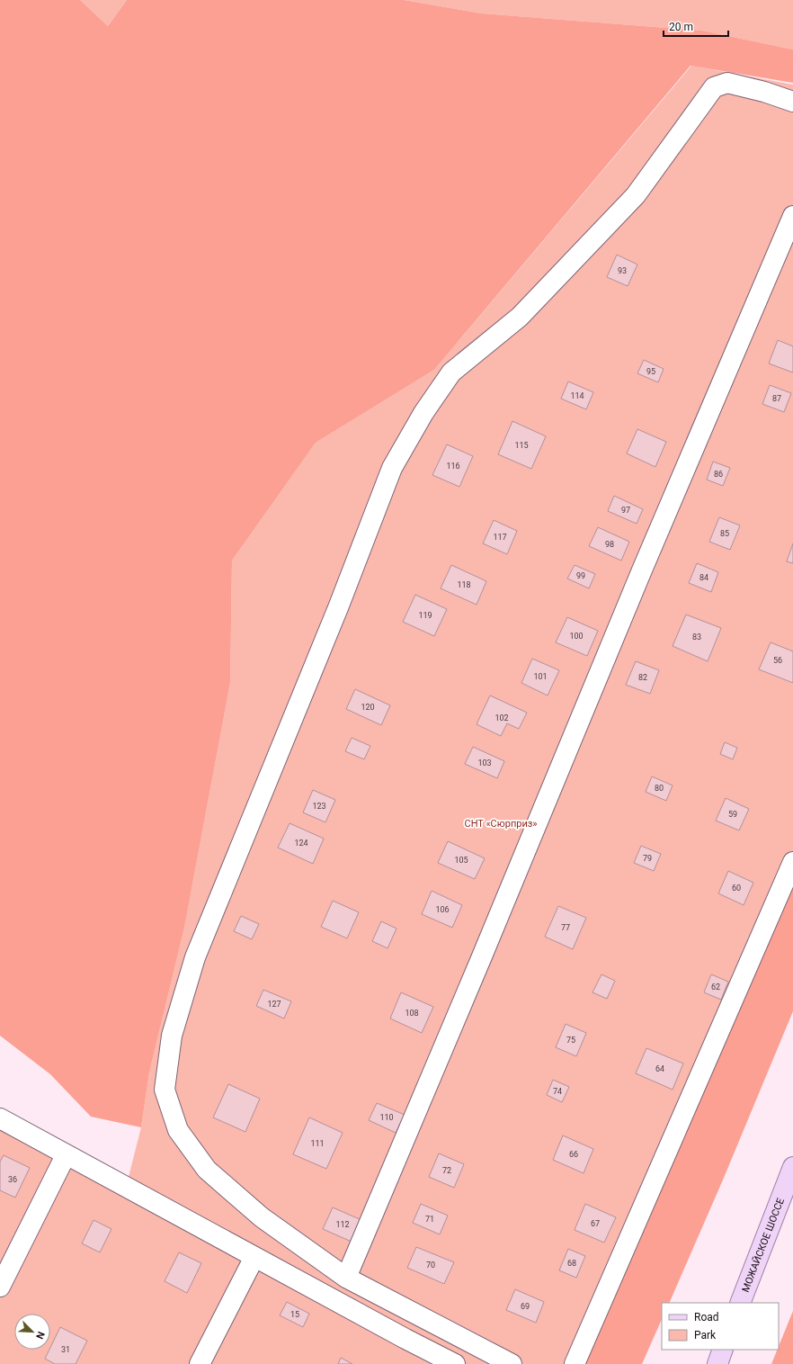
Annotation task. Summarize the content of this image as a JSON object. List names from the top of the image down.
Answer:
{
  "streets": {
    "main road": ["МОЖАЙСКОЕ ШОССЕ"]
  },
  "parks": ["СНТ «Сюрприз»"],
  "house_numbers": [
    "93",
    "95",
    "114",
    "87",
    "115",
    "116",
    "86",
    "97",
    "85",
    "117",
    "98",
    "99",
    "84",
    "118",
    "119",
    "100",
    "83",
    "56",
    "101",
    "82",
    "120",
    "102",
    "103",
    "80",
    "123",
    "59",
    "124",
    "79",
    "105",
    "60",
    "106",
    "77",
    "62",
    "127",
    "108",
    "75",
    "64",
    "74",
    "110",
    "111",
    "66",
    "72",
    "36",
    "71",
    "67",
    "112",
    "68",
    "70",
    "69",
    "15",
    "31"
  ],
  "legend": ["Road", "Park"],
  "scale_bar": "20 m",
  "north": "bottom right"
}
